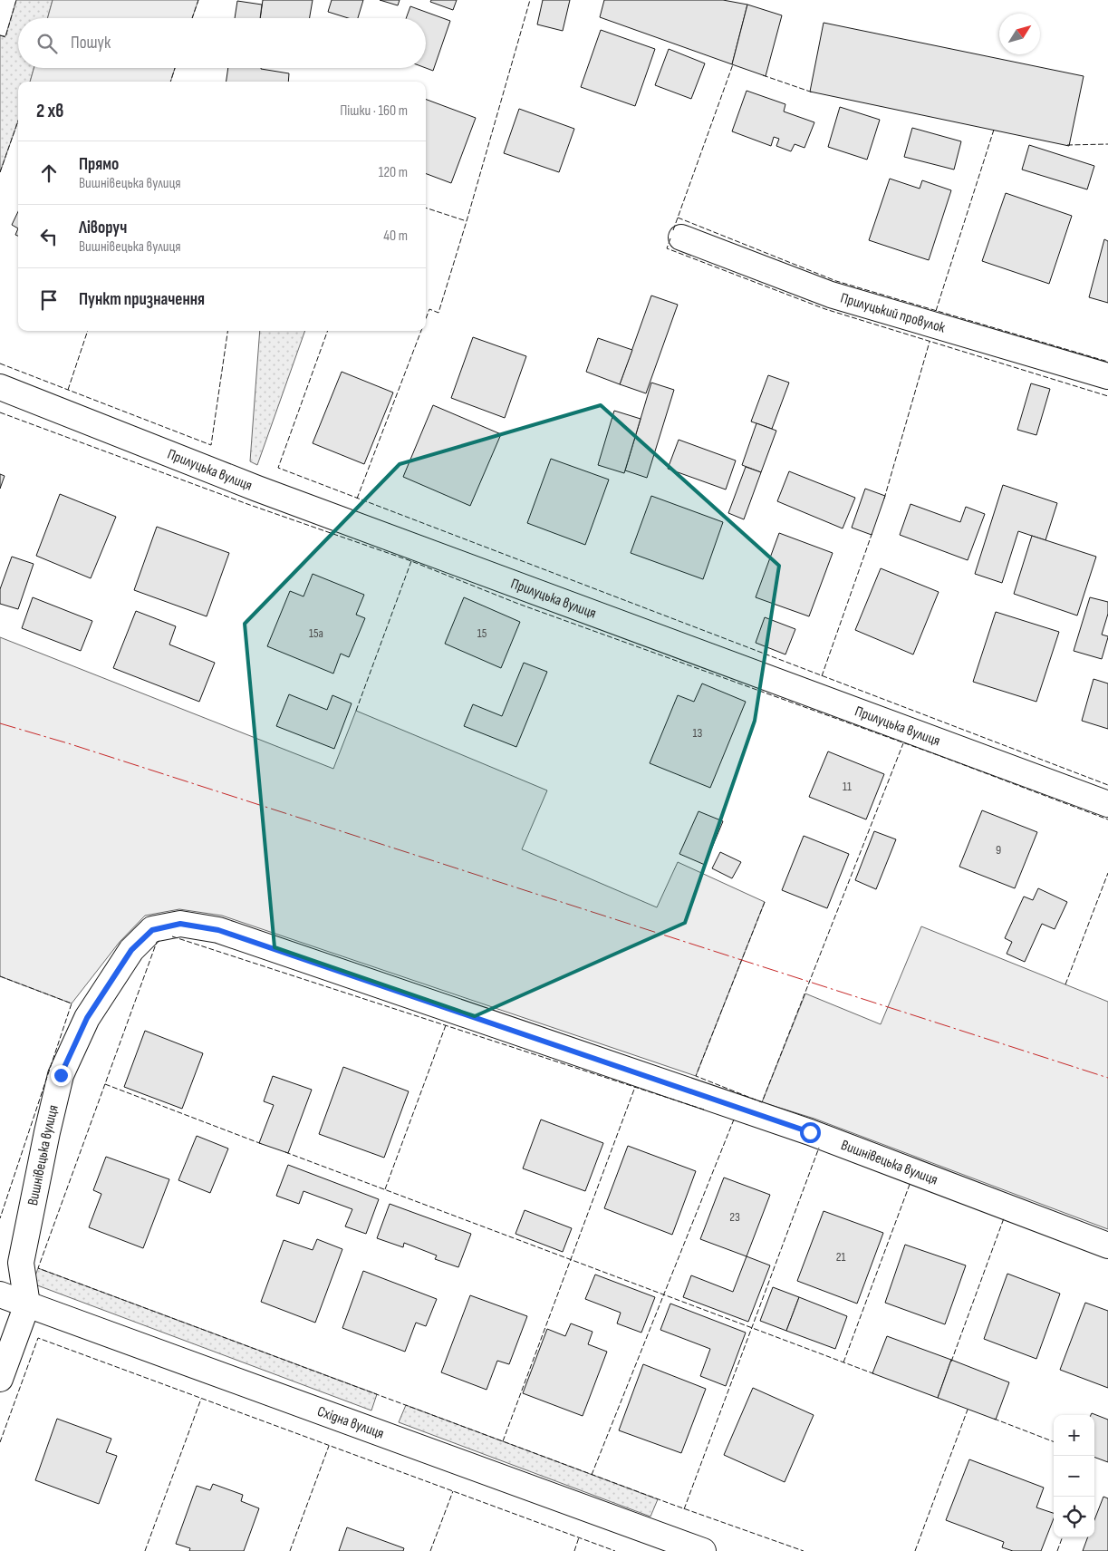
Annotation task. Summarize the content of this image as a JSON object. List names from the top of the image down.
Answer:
{
  "streets": {
    "street": [
      "Прилуцький провулок",
      "Прилуцька вулиця",
      "Вишнівецька вулиця",
      "Східна вулиця"
    ]
  },
  "crossings": [
    ["Вишнівецька вулиця", "Східна вулиця"]
  ],
  "house_numbers": [
    "15а",
    "15",
    "13",
    "11",
    "9",
    "23",
    "21"
  ],
  "north": "top right",
  "page": {
    "search": "Пошук",
    "heading": ["2 хв", "Пішки · 160 m"],
    "list": [
      ["Прямо", "Вишнівецька вулиця", "120 m"],
      ["Ліворуч", "Вишнівецька вулиця", "40 m"],
      "Пункт призначення"
    ],
    "map_buttons": ["+", "−"]
  }
}
